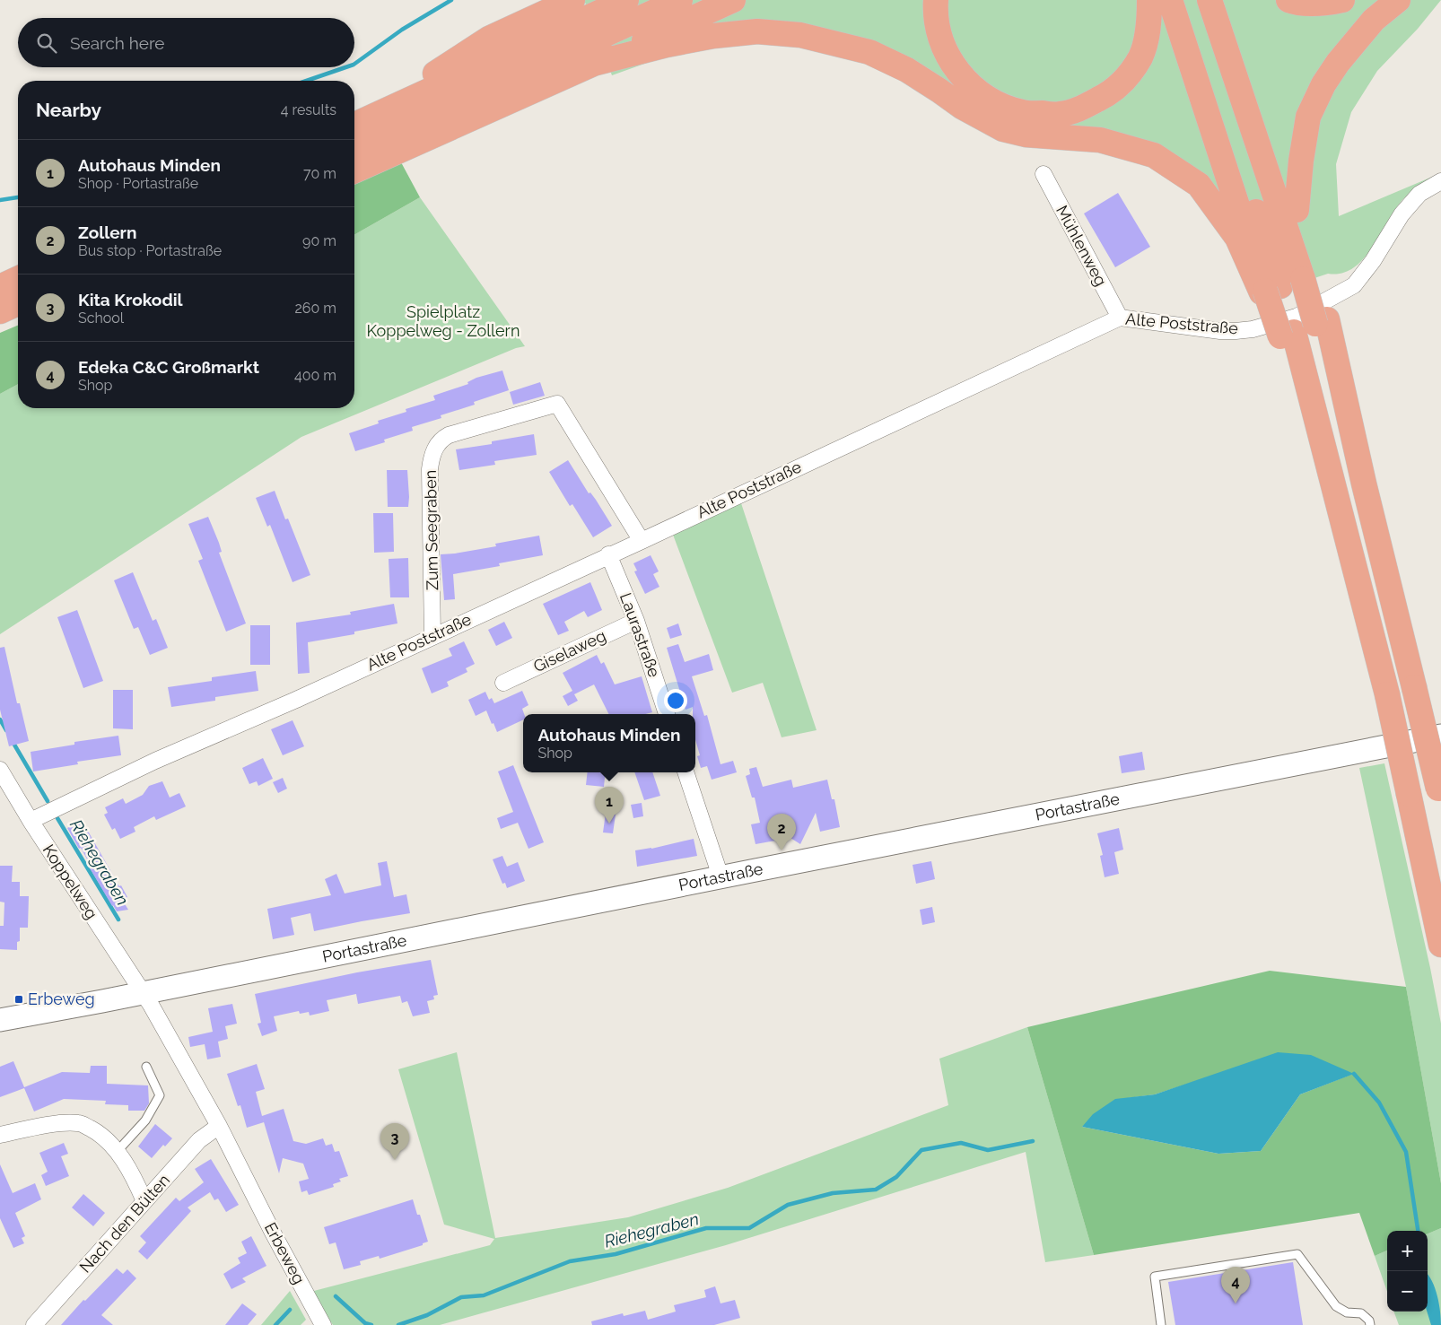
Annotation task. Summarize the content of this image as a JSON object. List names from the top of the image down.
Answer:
{
  "streets": {
    "main road": ["Portastraße"],
    "street": [
      "Mühlenweg",
      "Alte Poststraße",
      "Zum Seegraben",
      "Laurastraße",
      "Giselaweg",
      "Koppelweg",
      "Nach den Bülten",
      "Erbeweg"
    ]
  },
  "crossings": [
    ["Mühlenweg", "Alte Poststraße"],
    ["Alte Poststraße", "Zum Seegraben"],
    ["Alte Poststraße", "Laurastraße"],
    ["Alte Poststraße", "Koppelweg"],
    ["Laurastraße", "Giselaweg"],
    ["Portastraße", "Koppelweg"],
    ["Portastraße", "Erbeweg"],
    ["Koppelweg", "Erbeweg"],
    ["Nach den Bülten", "Erbeweg"]
  ],
  "water": ["Riehegraben"],
  "parks": ["Spielplatz Koppelweg - Zollern"],
  "places": {
    "transit": ["Erbeweg"]
  },
  "page": {
    "search": "Search here",
    "heading": ["Nearby", "4 results"],
    "list": [
      {
        "mark": "1",
        "name": "Autohaus Minden",
        "note": "Shop · Portastraße",
        "value": "70 m"
      },
      {
        "mark": "2",
        "name": "Zollern",
        "note": "Bus stop · Portastraße",
        "value": "90 m"
      },
      {
        "mark": "3",
        "name": "Kita Krokodil",
        "note": "School",
        "value": "260 m"
      },
      {
        "mark": "4",
        "name": "Edeka C&C Großmarkt",
        "note": "Shop",
        "value": "400 m"
      }
    ],
    "popup": ["Autohaus Minden", "Shop"],
    "pins": [
      "1",
      "2",
      "3",
      "4"
    ],
    "map_buttons": ["+", "−"]
  }
}
